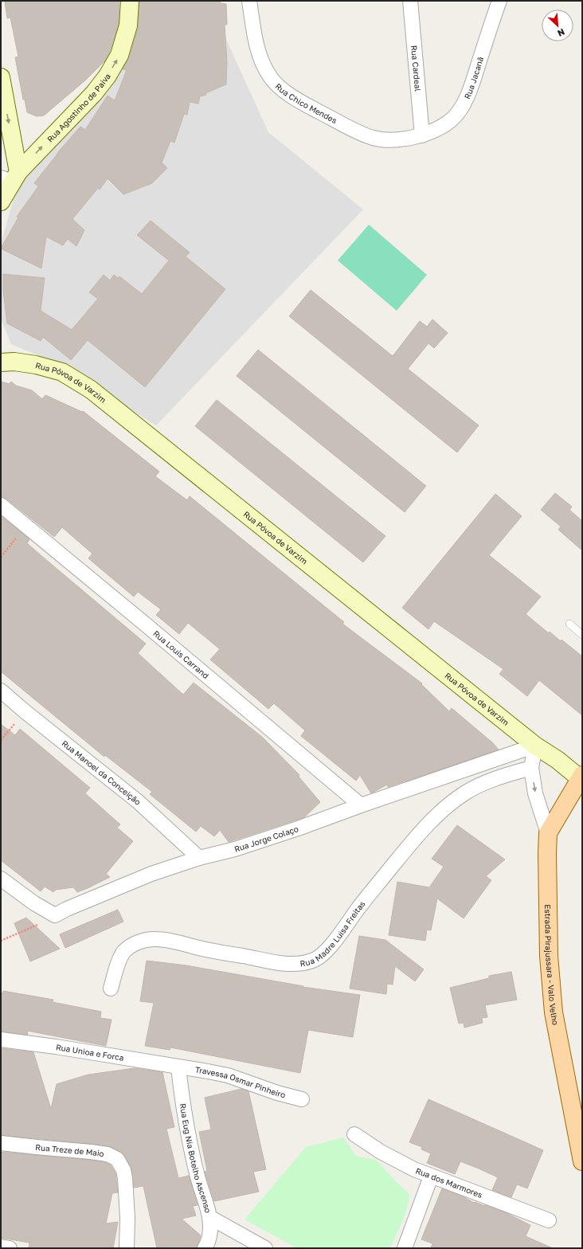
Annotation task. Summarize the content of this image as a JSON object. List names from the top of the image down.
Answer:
{
  "streets": {
    "main road": ["Rua Agostinho de Paiva", "Rua Póvoa de Varzim", "Estrada Pirajussara - Valo Velho"],
    "street": [
      "Rua Cardeal",
      "Rua Jacanã",
      "Rua Chico Mendes",
      "Rua Louis Carrand",
      "Rua Manoel da Conceição",
      "Rua Jorge Colaço",
      "Rua Madre Luisa Freitas",
      "Rua Unioa e Forca",
      "Travessa Osmar Pinheiro",
      "Rua Treze de Maio",
      "Rua Eug Nia Botelho Ascenso",
      "Rua dos Marmores"
    ]
  },
  "crossings": [
    ["Rua Cardeal", "Rua Jacanã"],
    ["Rua Cardeal", "Rua Chico Mendes"],
    ["Rua Jacanã", "Rua Chico Mendes"],
    ["Rua Póvoa de Varzim", "Rua Jorge Colaço"],
    ["Rua Louis Carrand", "Rua Jorge Colaço"],
    ["Rua Manoel da Conceição", "Rua Jorge Colaço"],
    ["Rua Unioa e Forca", "Travessa Osmar Pinheiro"],
    ["Rua Unioa e Forca", "Rua Eug Nia Botelho Ascenso"],
    ["Travessa Osmar Pinheiro", "Rua Eug Nia Botelho Ascenso"]
  ],
  "one_way": ["Rua Agostinho de Paiva"],
  "north": "bottom right"
}
